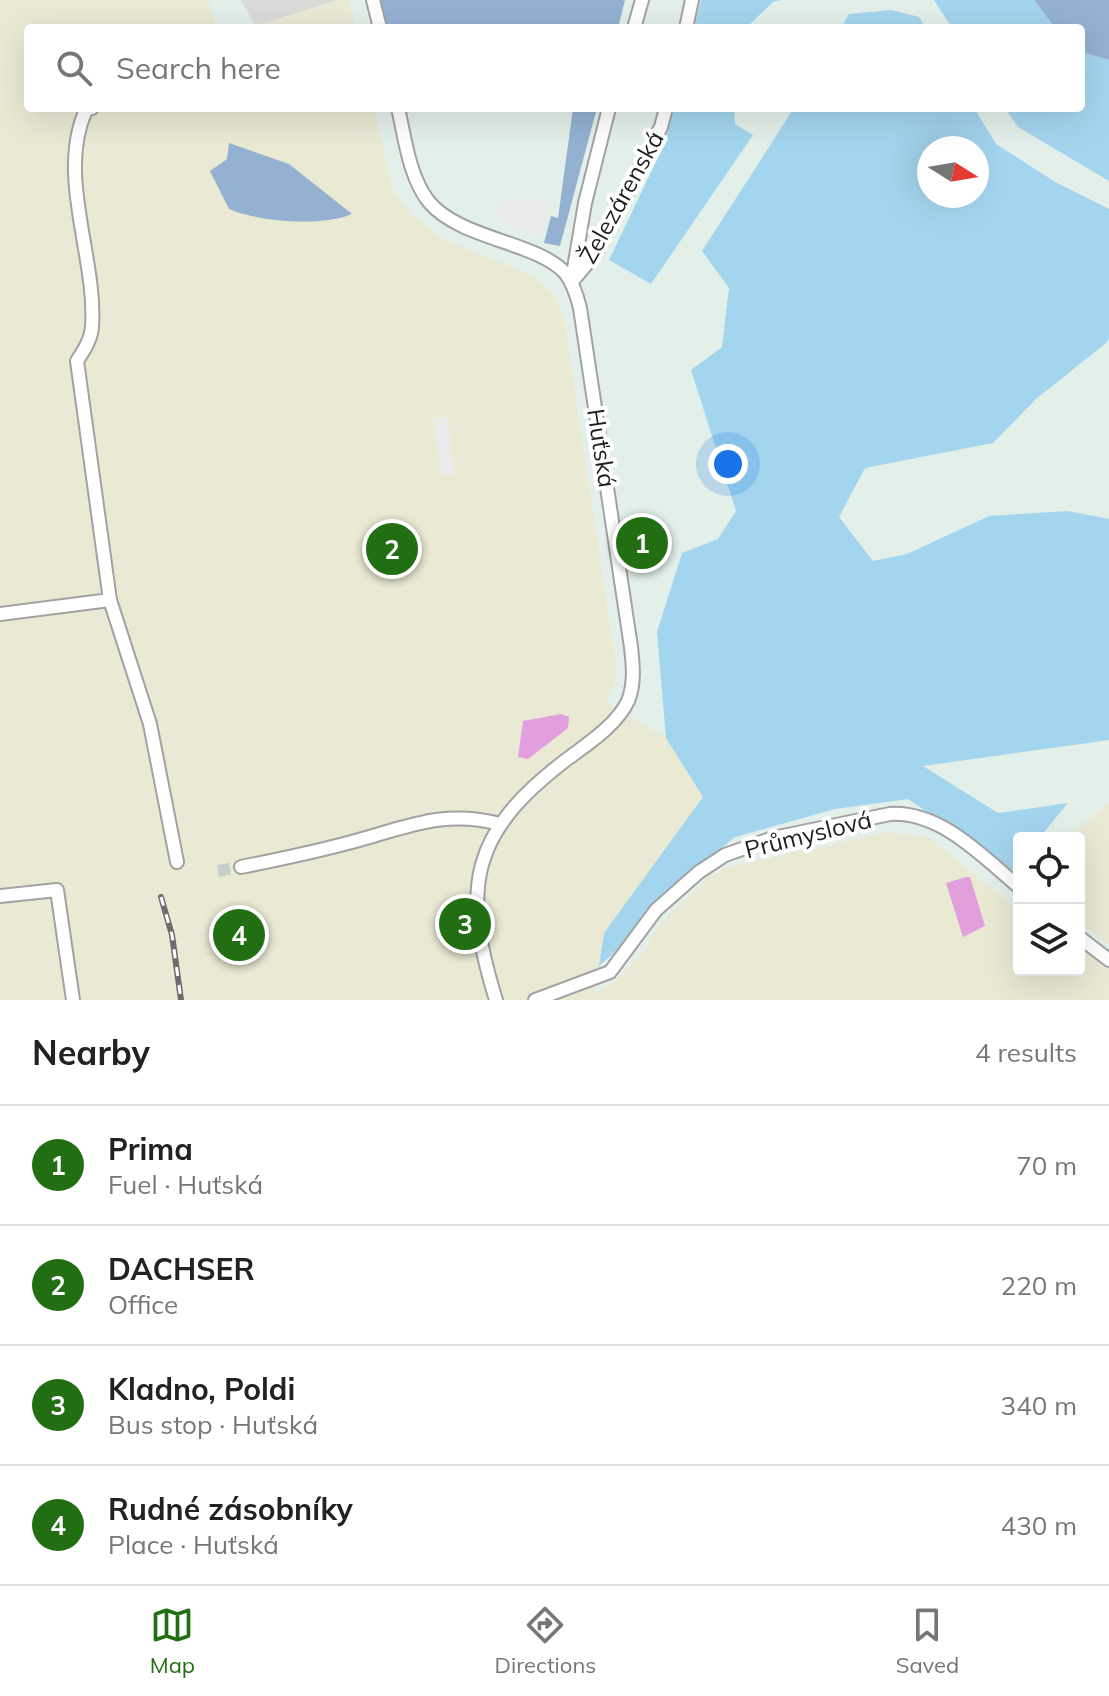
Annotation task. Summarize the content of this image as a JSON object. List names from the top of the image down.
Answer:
{
  "streets": {
    "street": ["Železárenská", "Huťská", "Průmyslová"]
  },
  "crossings": [
    ["Železárenská", "Huťská"]
  ],
  "north": "right",
  "page": {
    "search": "Search here",
    "pins": [
      "1",
      "2",
      "3",
      "4"
    ],
    "heading": ["Nearby", "4 results"],
    "list": [
      {
        "mark": "1",
        "name": "Prima",
        "note": "Fuel · Huťská",
        "value": "70 m"
      },
      {
        "mark": "2",
        "name": "DACHSER",
        "note": "Office",
        "value": "220 m"
      },
      {
        "mark": "3",
        "name": "Kladno, Poldi",
        "note": "Bus stop · Huťská",
        "value": "340 m"
      },
      {
        "mark": "4",
        "name": "Rudné zásobníky",
        "note": "Place · Huťská",
        "value": "430 m"
      }
    ],
    "nav": ["Map", "Directions", "Saved"]
  }
}
